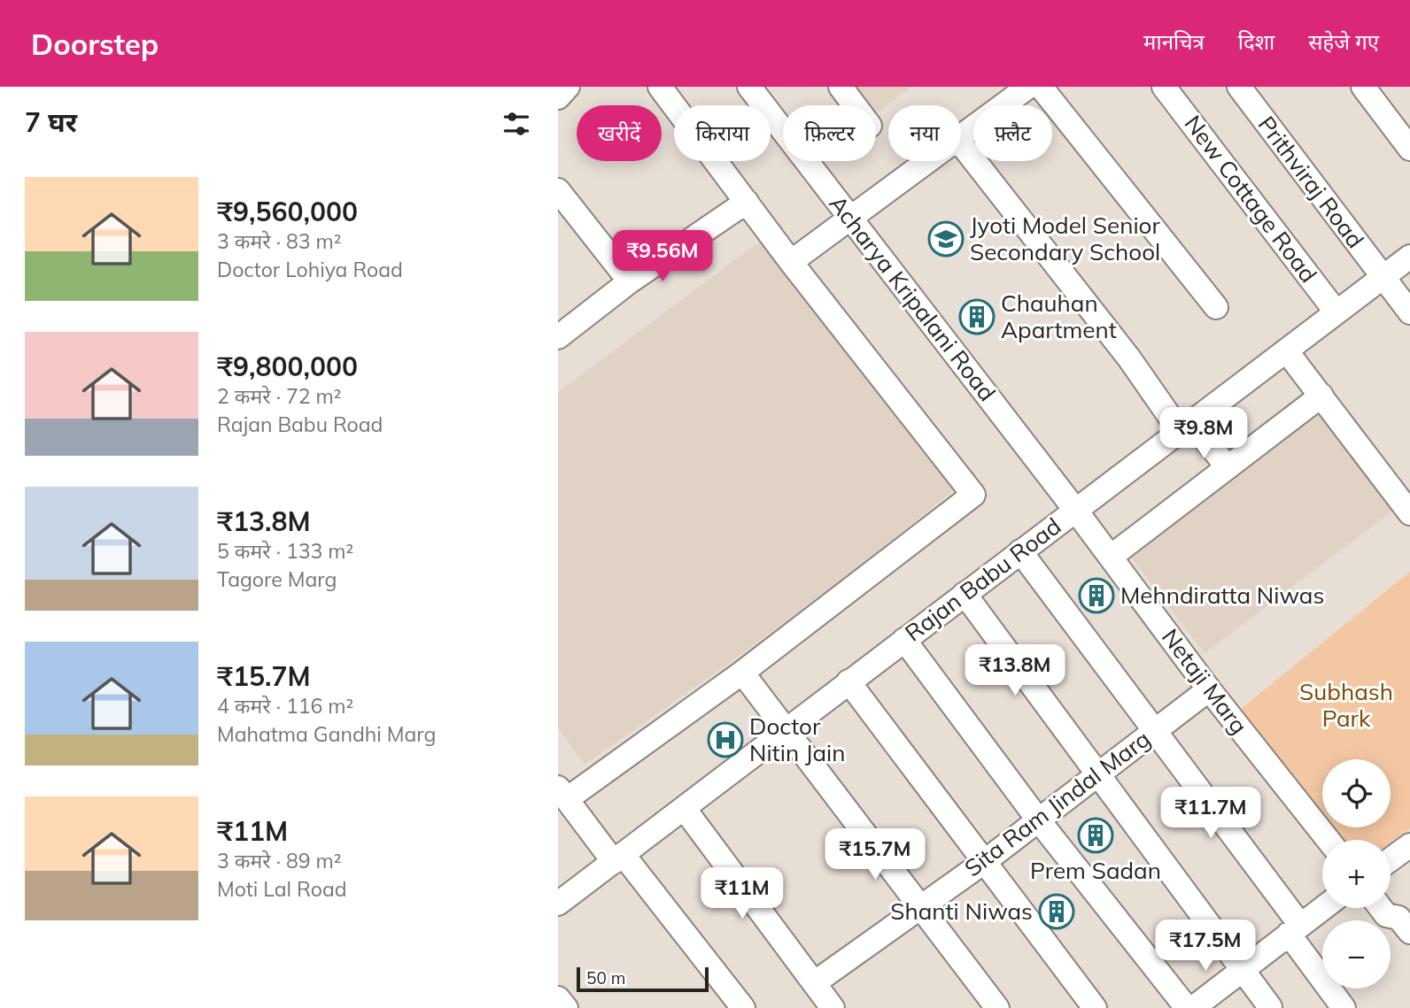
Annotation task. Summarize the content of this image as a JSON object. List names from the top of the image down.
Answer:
{
  "streets": {
    "street": [
      "Prithviraj Road",
      "New Cottage Road",
      "Acharya Kripalani Road",
      "Rajan Babu Road",
      "Netaji Marg",
      "Sita Ram Jindal Marg"
    ]
  },
  "crossings": [
    ["Prithviraj Road", "Rajan Babu Road"],
    ["New Cottage Road", "Rajan Babu Road"],
    ["Acharya Kripalani Road", "Rajan Babu Road"],
    ["Acharya Kripalani Road", "Netaji Marg"],
    ["Rajan Babu Road", "Netaji Marg"],
    ["Netaji Marg", "Sita Ram Jindal Marg"]
  ],
  "parks": ["Subhash Park"],
  "places": {
    "school or university": ["Jyoti Model Senior Secondary School"],
    "building": [
      "Chauhan Apartment",
      "Mehndiratta Niwas",
      "Prem Sadan",
      "Shanti Niwas"
    ],
    "hospital": ["Doctor Nitin Jain"]
  },
  "scale_bar": "50 m",
  "page": {
    "header": "Doorstep",
    "nav": ["मानचित्र", "दिशा", "सहेजे गए"],
    "heading": "7 घर",
    "chip": [
      "खरीदें",
      "किराया",
      "फ़िल्टर",
      "नया",
      "फ़्लैट"
    ],
    "list": [
      {
        "name": "₹9,560,000",
        "note": "3 कमरे · 83 m² · Doctor Lohiya Road"
      },
      {
        "name": "₹9,800,000",
        "note": "2 कमरे · 72 m² · Rajan Babu Road"
      },
      {
        "name": "₹13.8M",
        "note": "5 कमरे · 133 m² · Tagore Marg"
      },
      {
        "name": "₹15.7M",
        "note": "4 कमरे · 116 m² · Mahatma Gandhi Marg"
      },
      {
        "name": "₹11M",
        "note": "3 कमरे · 89 m² · Moti Lal Road"
      }
    ],
    "price": [
      "₹9.56M",
      "₹9.8M",
      "₹13.8M",
      "₹11.7M",
      "₹15.7M",
      "₹11M",
      "₹17.5M"
    ],
    "map_buttons": ["+", "−"],
    "scale": "50 m"
  }
}
